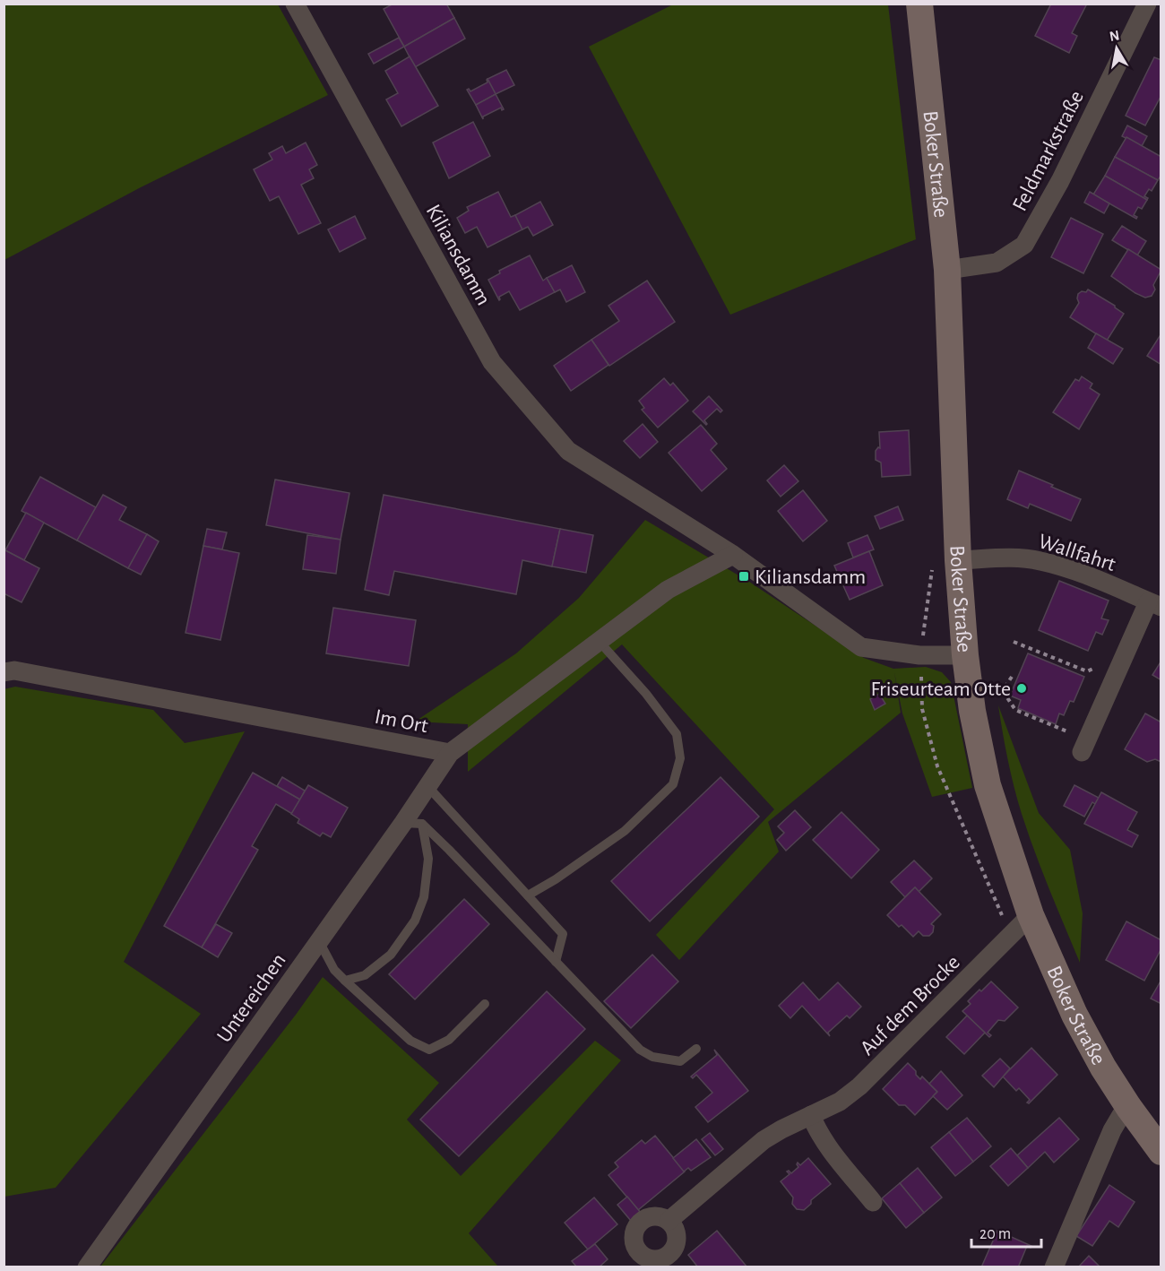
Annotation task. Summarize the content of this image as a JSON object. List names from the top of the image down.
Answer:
{
  "streets": {
    "main road": ["Boker Straße"],
    "street": [
      "Feldmarkstraße",
      "Kiliansdamm",
      "Wallfahrt",
      "Im Ort",
      "Untereichen",
      "Auf dem Brocke"
    ]
  },
  "crossings": [
    ["Feldmarkstraße", "Boker Straße"],
    ["Boker Straße", "Kiliansdamm"],
    ["Boker Straße", "Wallfahrt"],
    ["Boker Straße", "Auf dem Brocke"],
    ["Kiliansdamm", "Im Ort"],
    ["Im Ort", "Untereichen"]
  ],
  "places": {
    "transit": ["Kiliansdamm"],
    "other": ["Friseurteam Otte"]
  },
  "scale_bar": "20 m",
  "north": "top"
}
